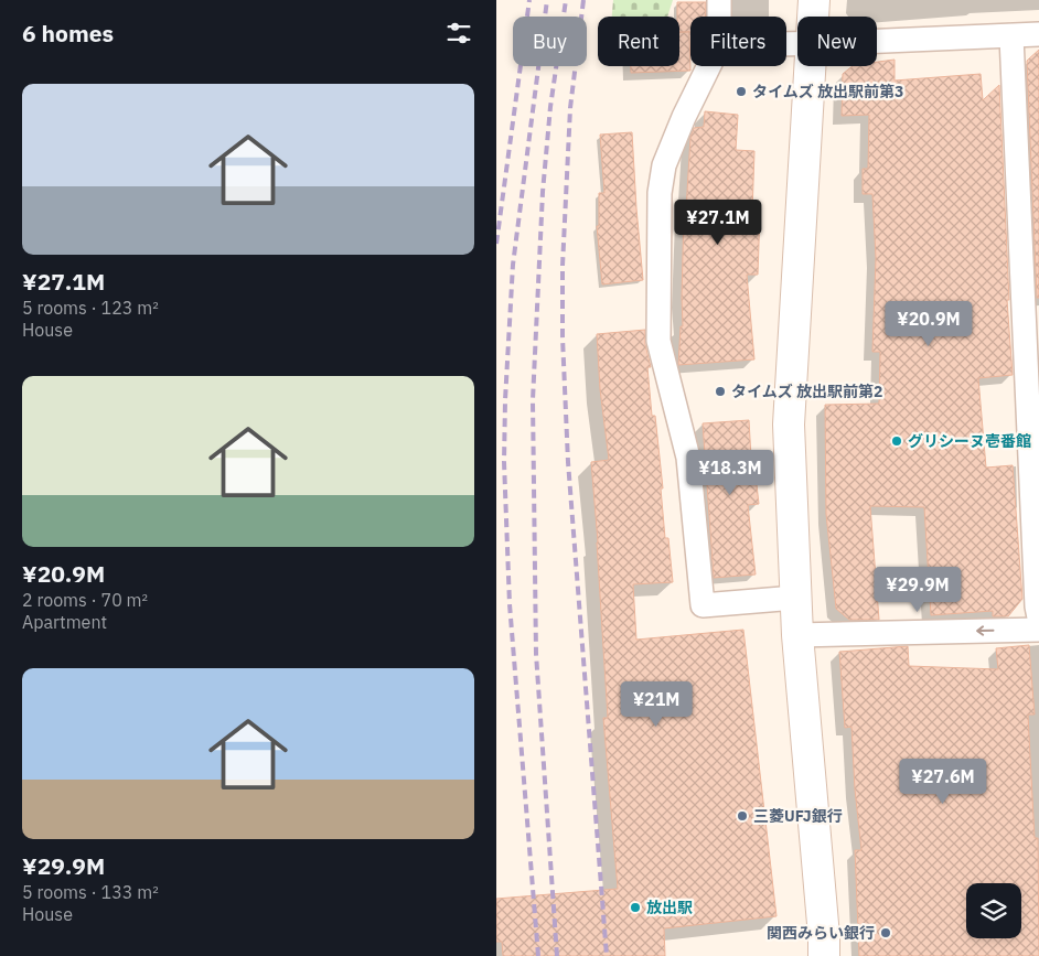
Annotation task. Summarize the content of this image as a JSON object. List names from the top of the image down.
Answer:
{
  "places": [
    "タイムズ 放出駅前第3",
    "タイムズ 放出駅前第2",
    "グリシーヌ壱番館",
    "三菱UFJ銀行",
    "放出駅",
    "関西みらい銀行"
  ],
  "page": {
    "heading": "6 homes",
    "chip": [
      "Buy",
      "Rent",
      "Filters",
      "New"
    ],
    "list": [
      {
        "name": "¥27.1M",
        "note": "5 rooms · 123 m² · House"
      },
      {
        "name": "¥20.9M",
        "note": "2 rooms · 70 m² · Apartment"
      },
      {
        "name": "¥29.9M",
        "note": "5 rooms · 133 m² · House"
      }
    ],
    "price": [
      "¥27.1M",
      "¥20.9M",
      "¥18.3M",
      "¥29.9M",
      "¥21M",
      "¥27.6M"
    ]
  }
}
